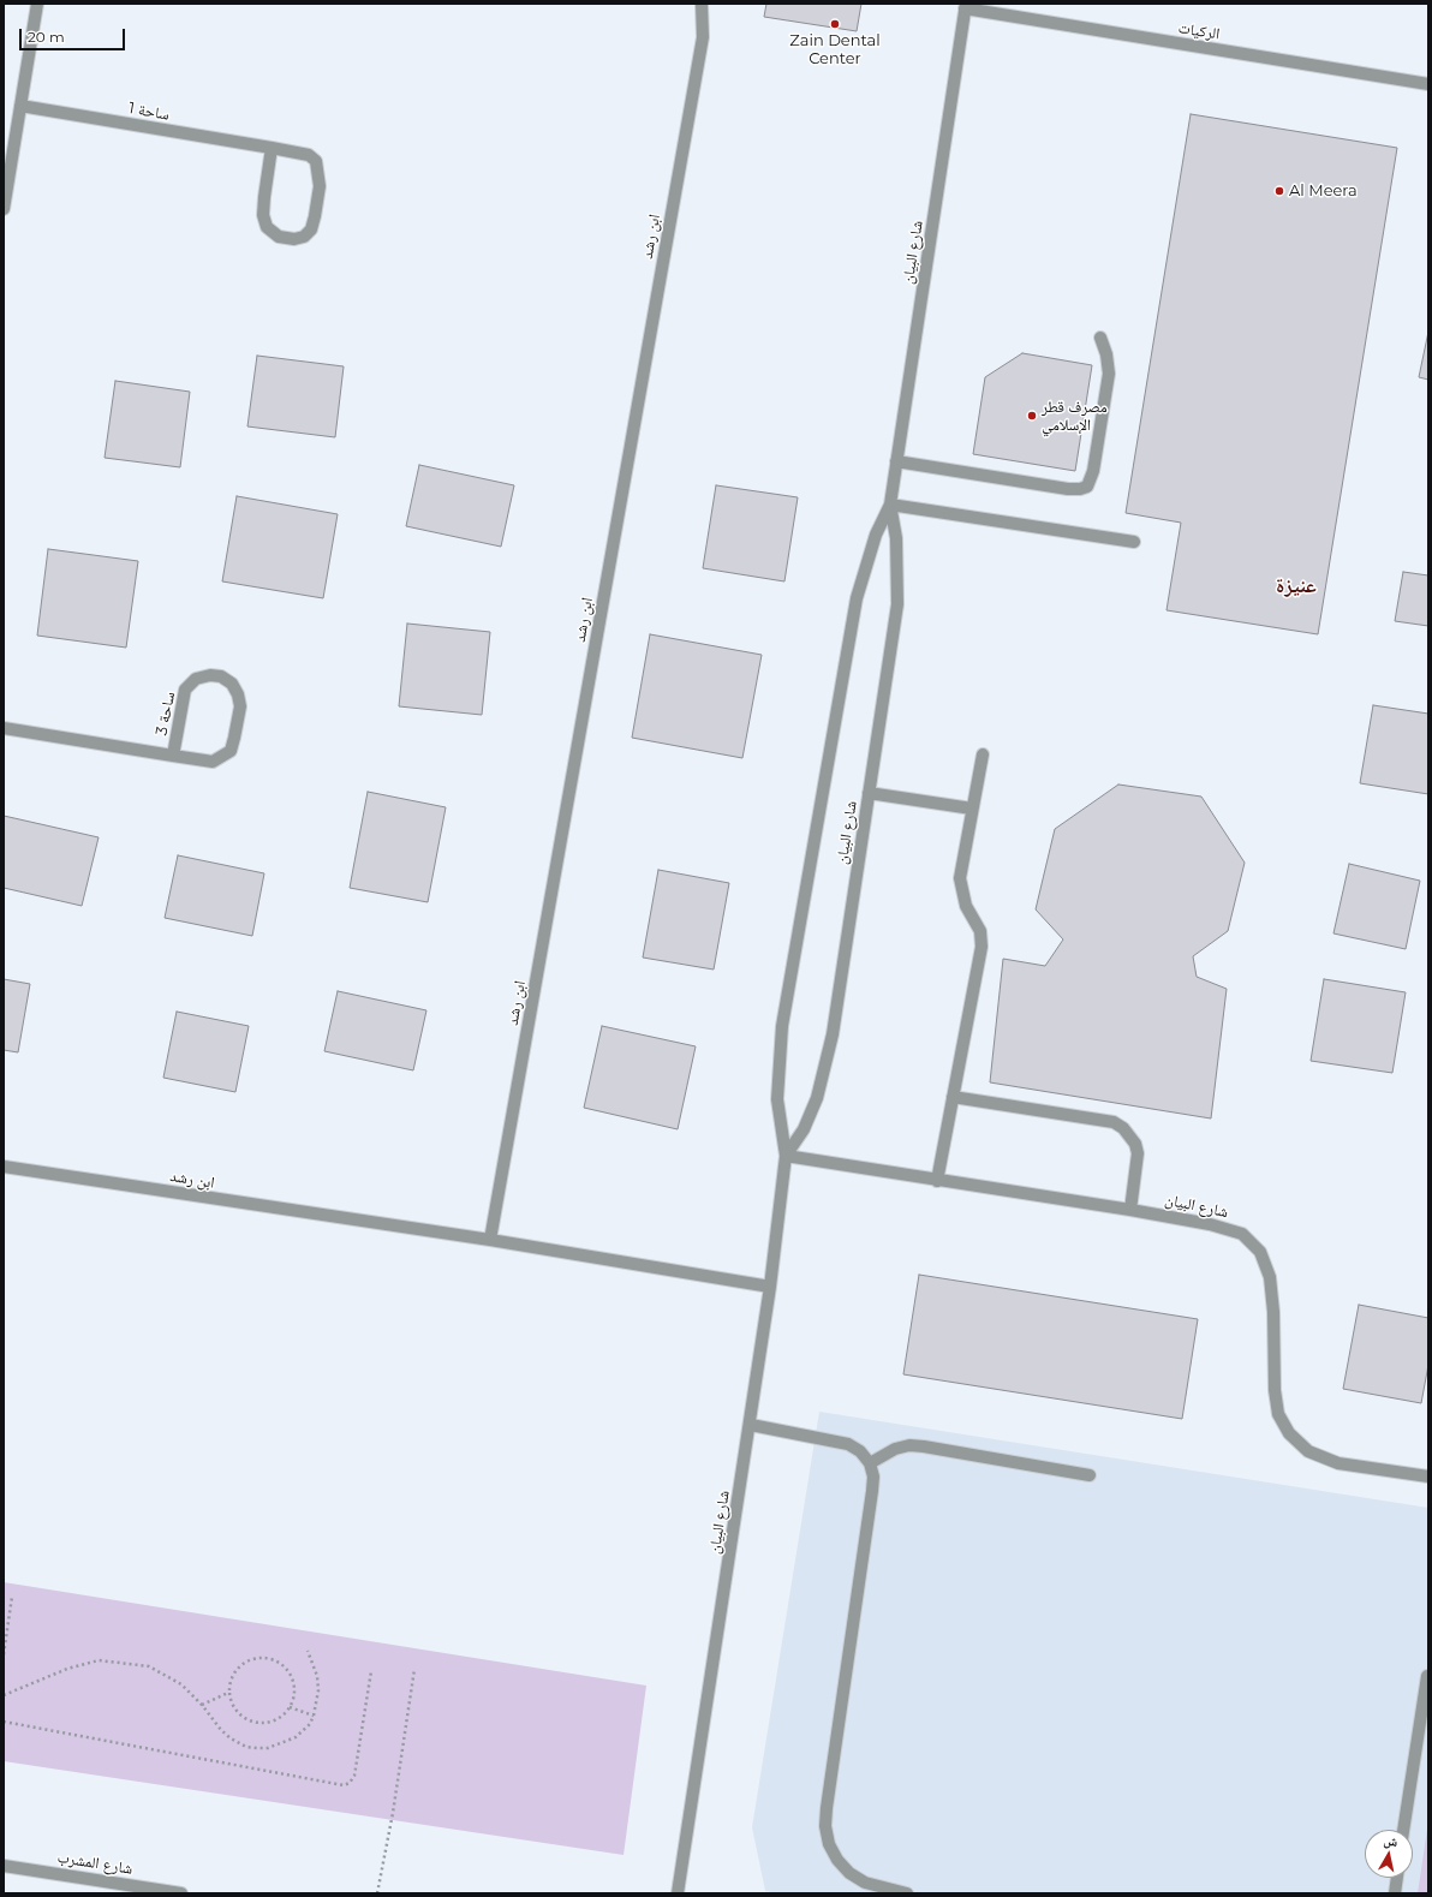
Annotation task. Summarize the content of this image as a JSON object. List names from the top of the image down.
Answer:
{
  "streets": {
    "street": [
      "الركيات",
      "ساحة 1",
      "ابن رشد",
      "شارع البيان",
      "ساحة 3",
      "شارع المشرب"
    ]
  },
  "crossings": [
    ["الركيات", "شارع البيان"],
    ["ابن رشد", "شارع البيان"]
  ],
  "districts": ["عنيزة"],
  "places": ["Zain Dental Center", "Al Meera", "مصرف قطر الإسلامي"],
  "scale_bar": "20 m",
  "north": "top"
}
